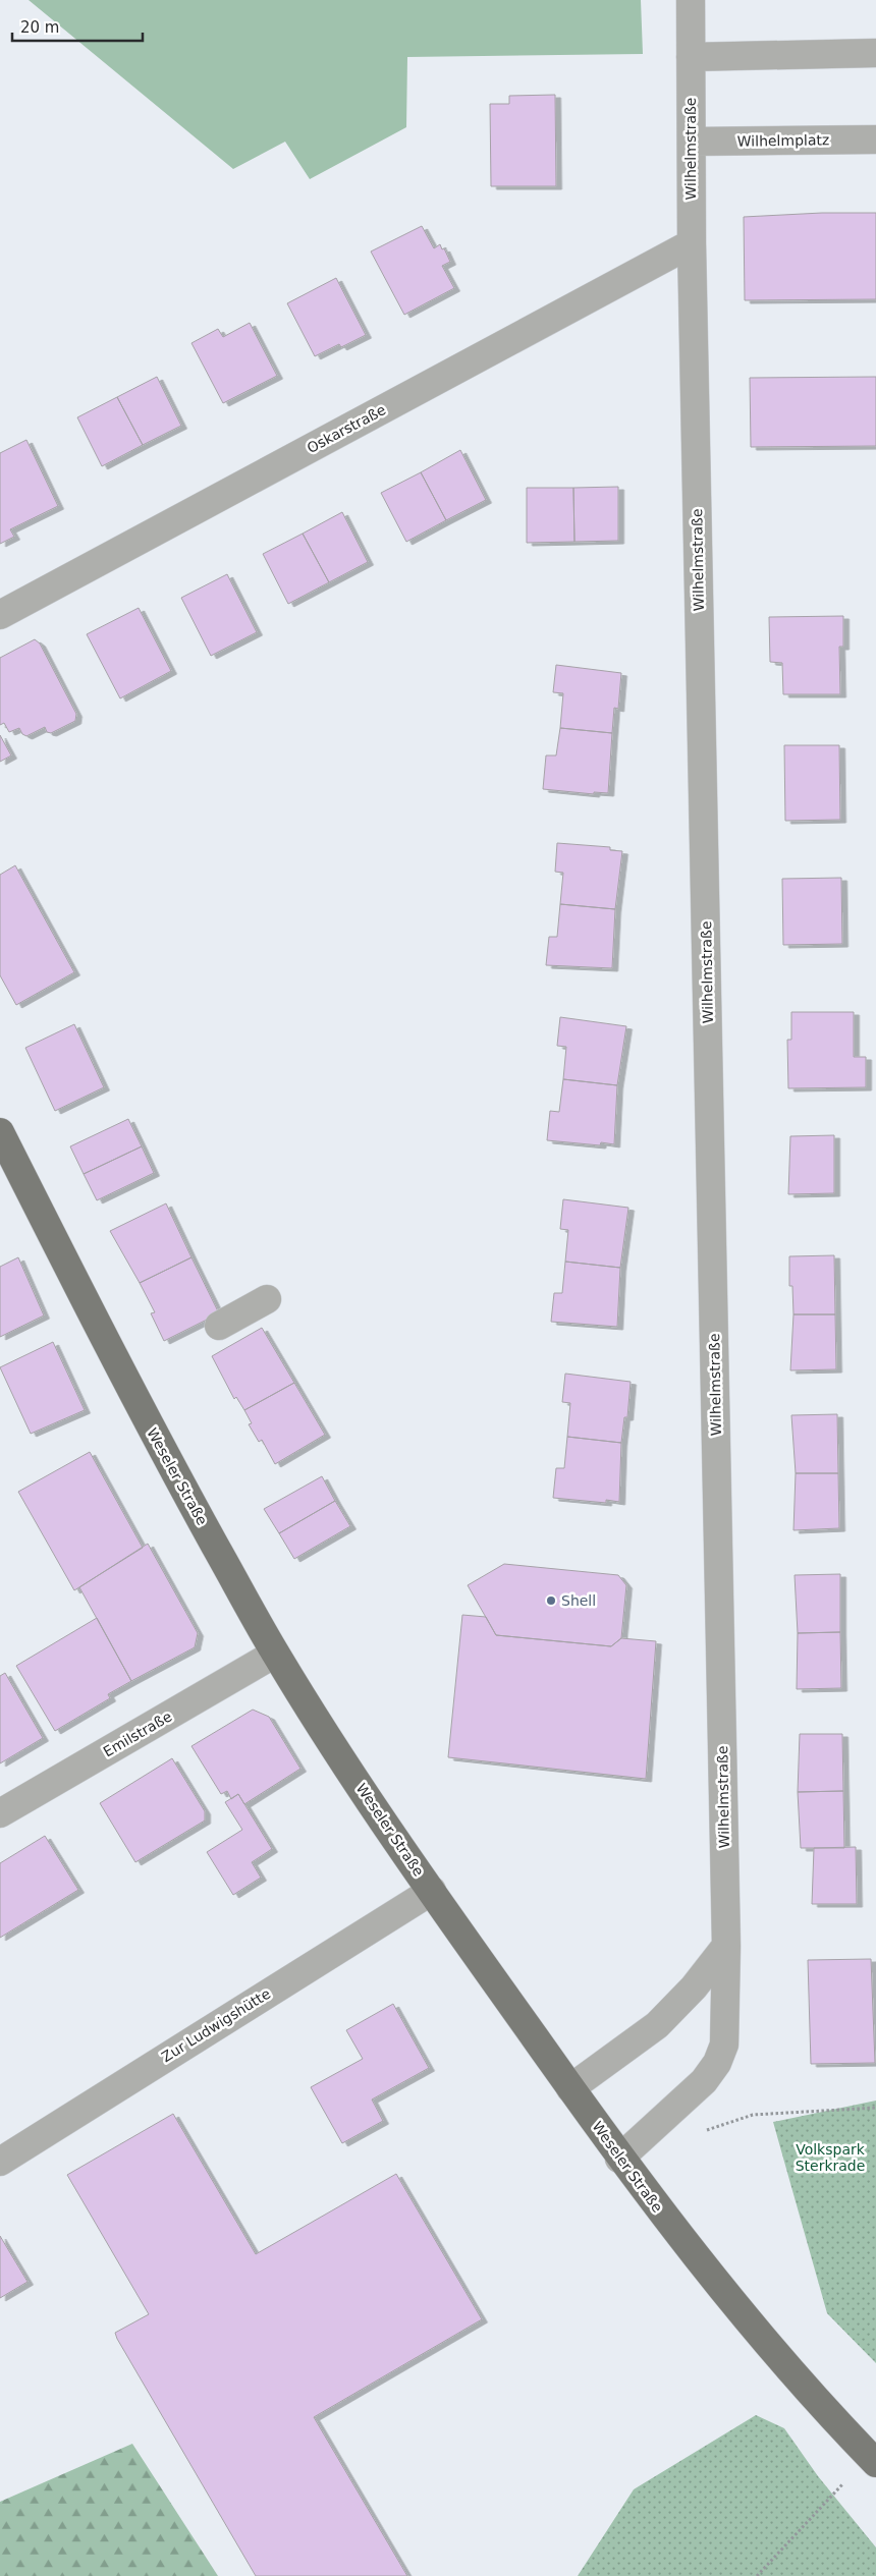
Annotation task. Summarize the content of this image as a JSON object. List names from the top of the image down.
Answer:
{
  "streets": {
    "main road": ["Weseler Straße"],
    "street": [
      "Wilhelmplatz",
      "Wilhelmstraße",
      "Oskarstraße",
      "Emilstraße",
      "Zur Ludwigshütte"
    ]
  },
  "crossings": [
    ["Wilhelmplatz", "Wilhelmstraße"],
    ["Wilhelmstraße", "Oskarstraße"],
    ["Wilhelmstraße", "Weseler Straße"],
    ["Weseler Straße", "Emilstraße"],
    ["Weseler Straße", "Zur Ludwigshütte"]
  ],
  "parks": ["Volkspark Sterkrade"],
  "places": ["Shell"],
  "scale_bar": "20 m"
}
